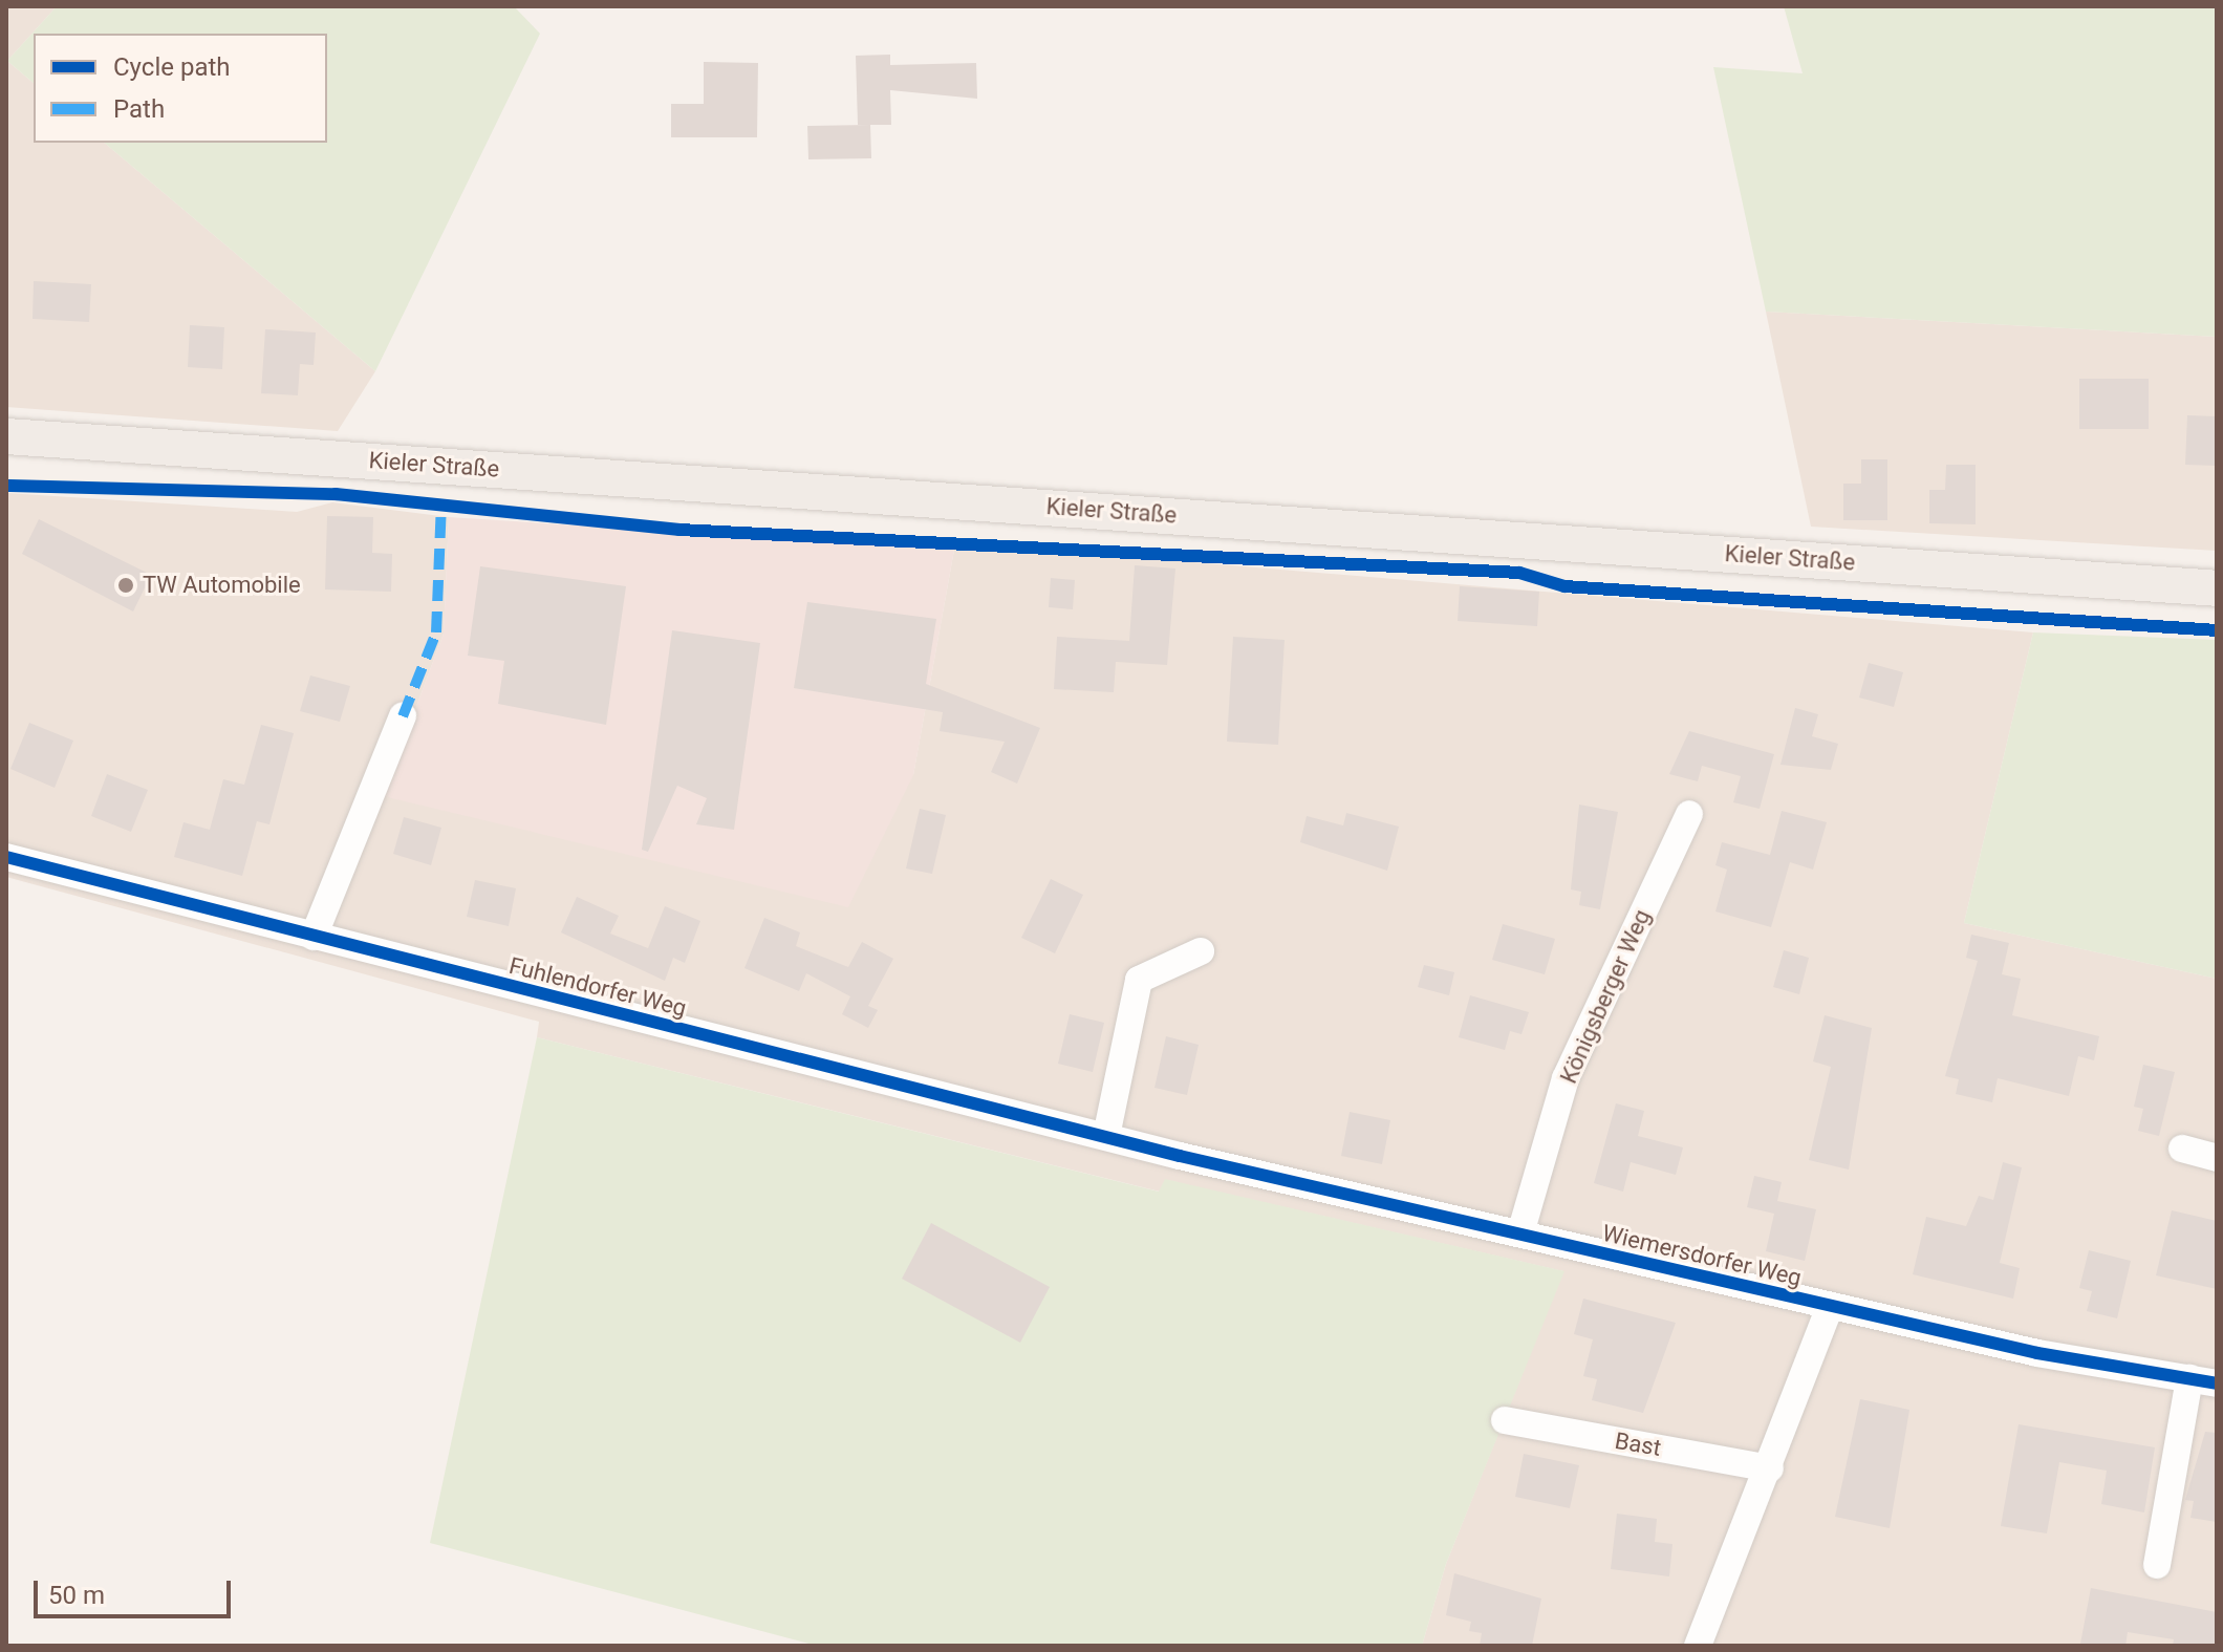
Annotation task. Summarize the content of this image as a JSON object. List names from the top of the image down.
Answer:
{
  "streets": {
    "main road": ["Kieler Straße"],
    "street": [
      "Fuhlendorfer Weg",
      "Königsberger Weg",
      "Wiemersdorfer Weg",
      "Bast"
    ]
  },
  "crossings": [
    ["Fuhlendorfer Weg", "Wiemersdorfer Weg"],
    ["Königsberger Weg", "Wiemersdorfer Weg"]
  ],
  "places": ["TW Automobile"],
  "legend": ["Cycle path", "Path"],
  "scale_bar": "50 m"
}
